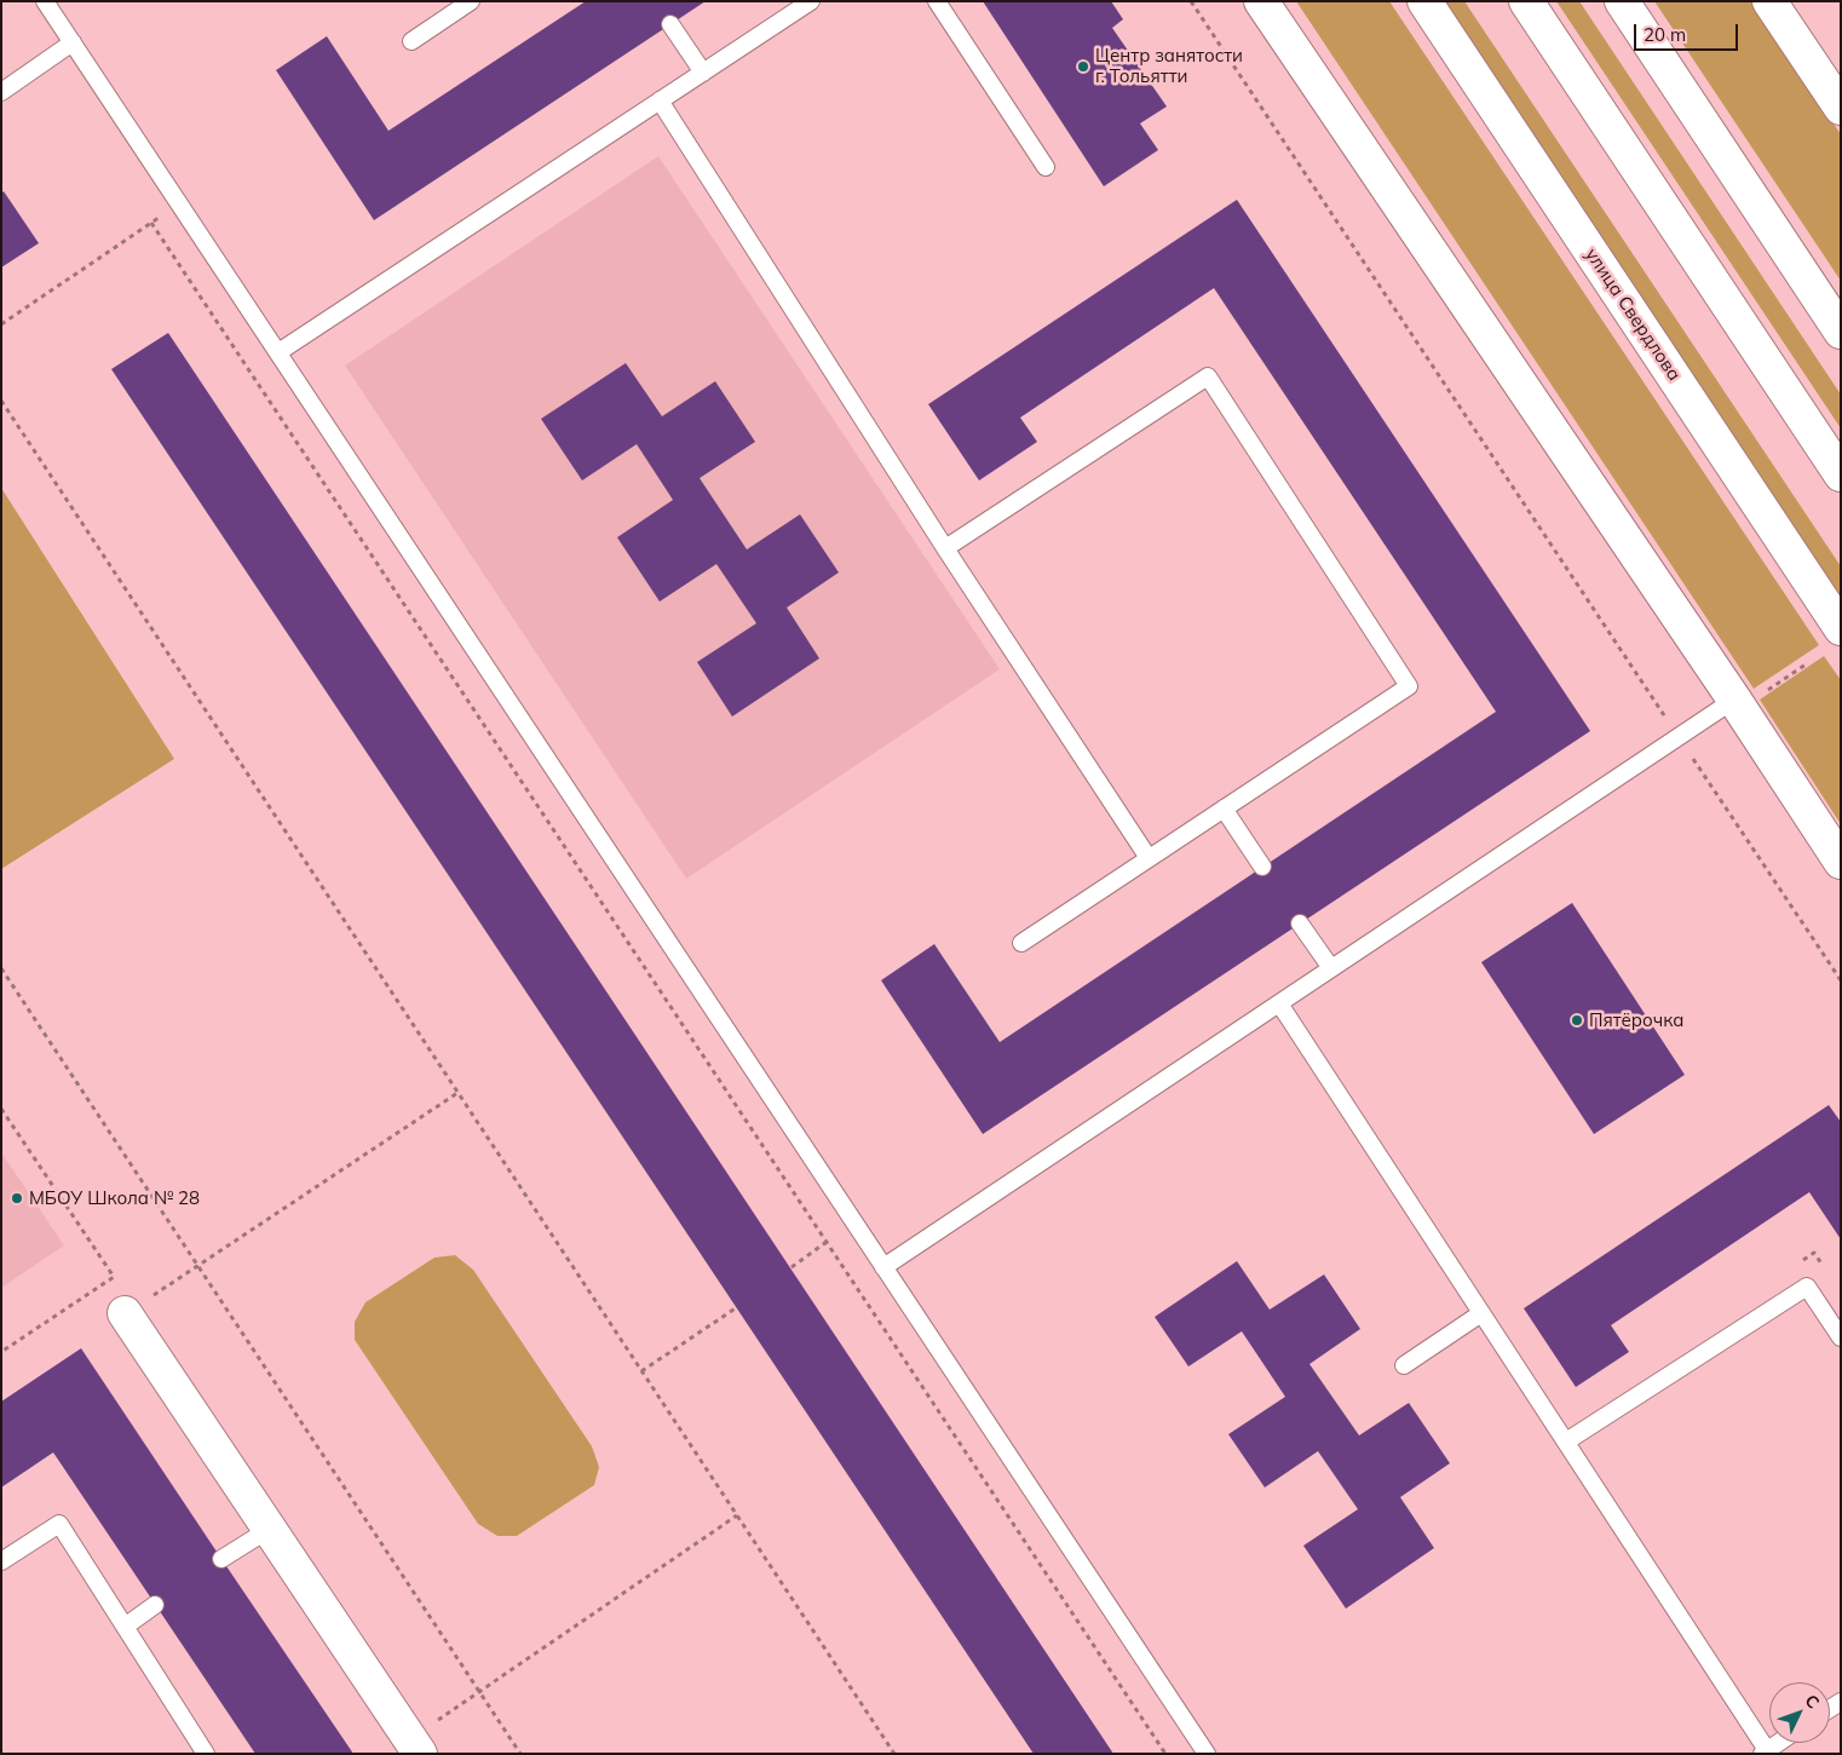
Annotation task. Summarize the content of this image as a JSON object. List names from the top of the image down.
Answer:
{
  "streets": {
    "main road": ["улица Свердлова"]
  },
  "places": ["Центр занятости г. Тольятти", "Пятёрочка", "МБОУ Школа № 28"],
  "scale_bar": "20 m",
  "north": "top right"
}
